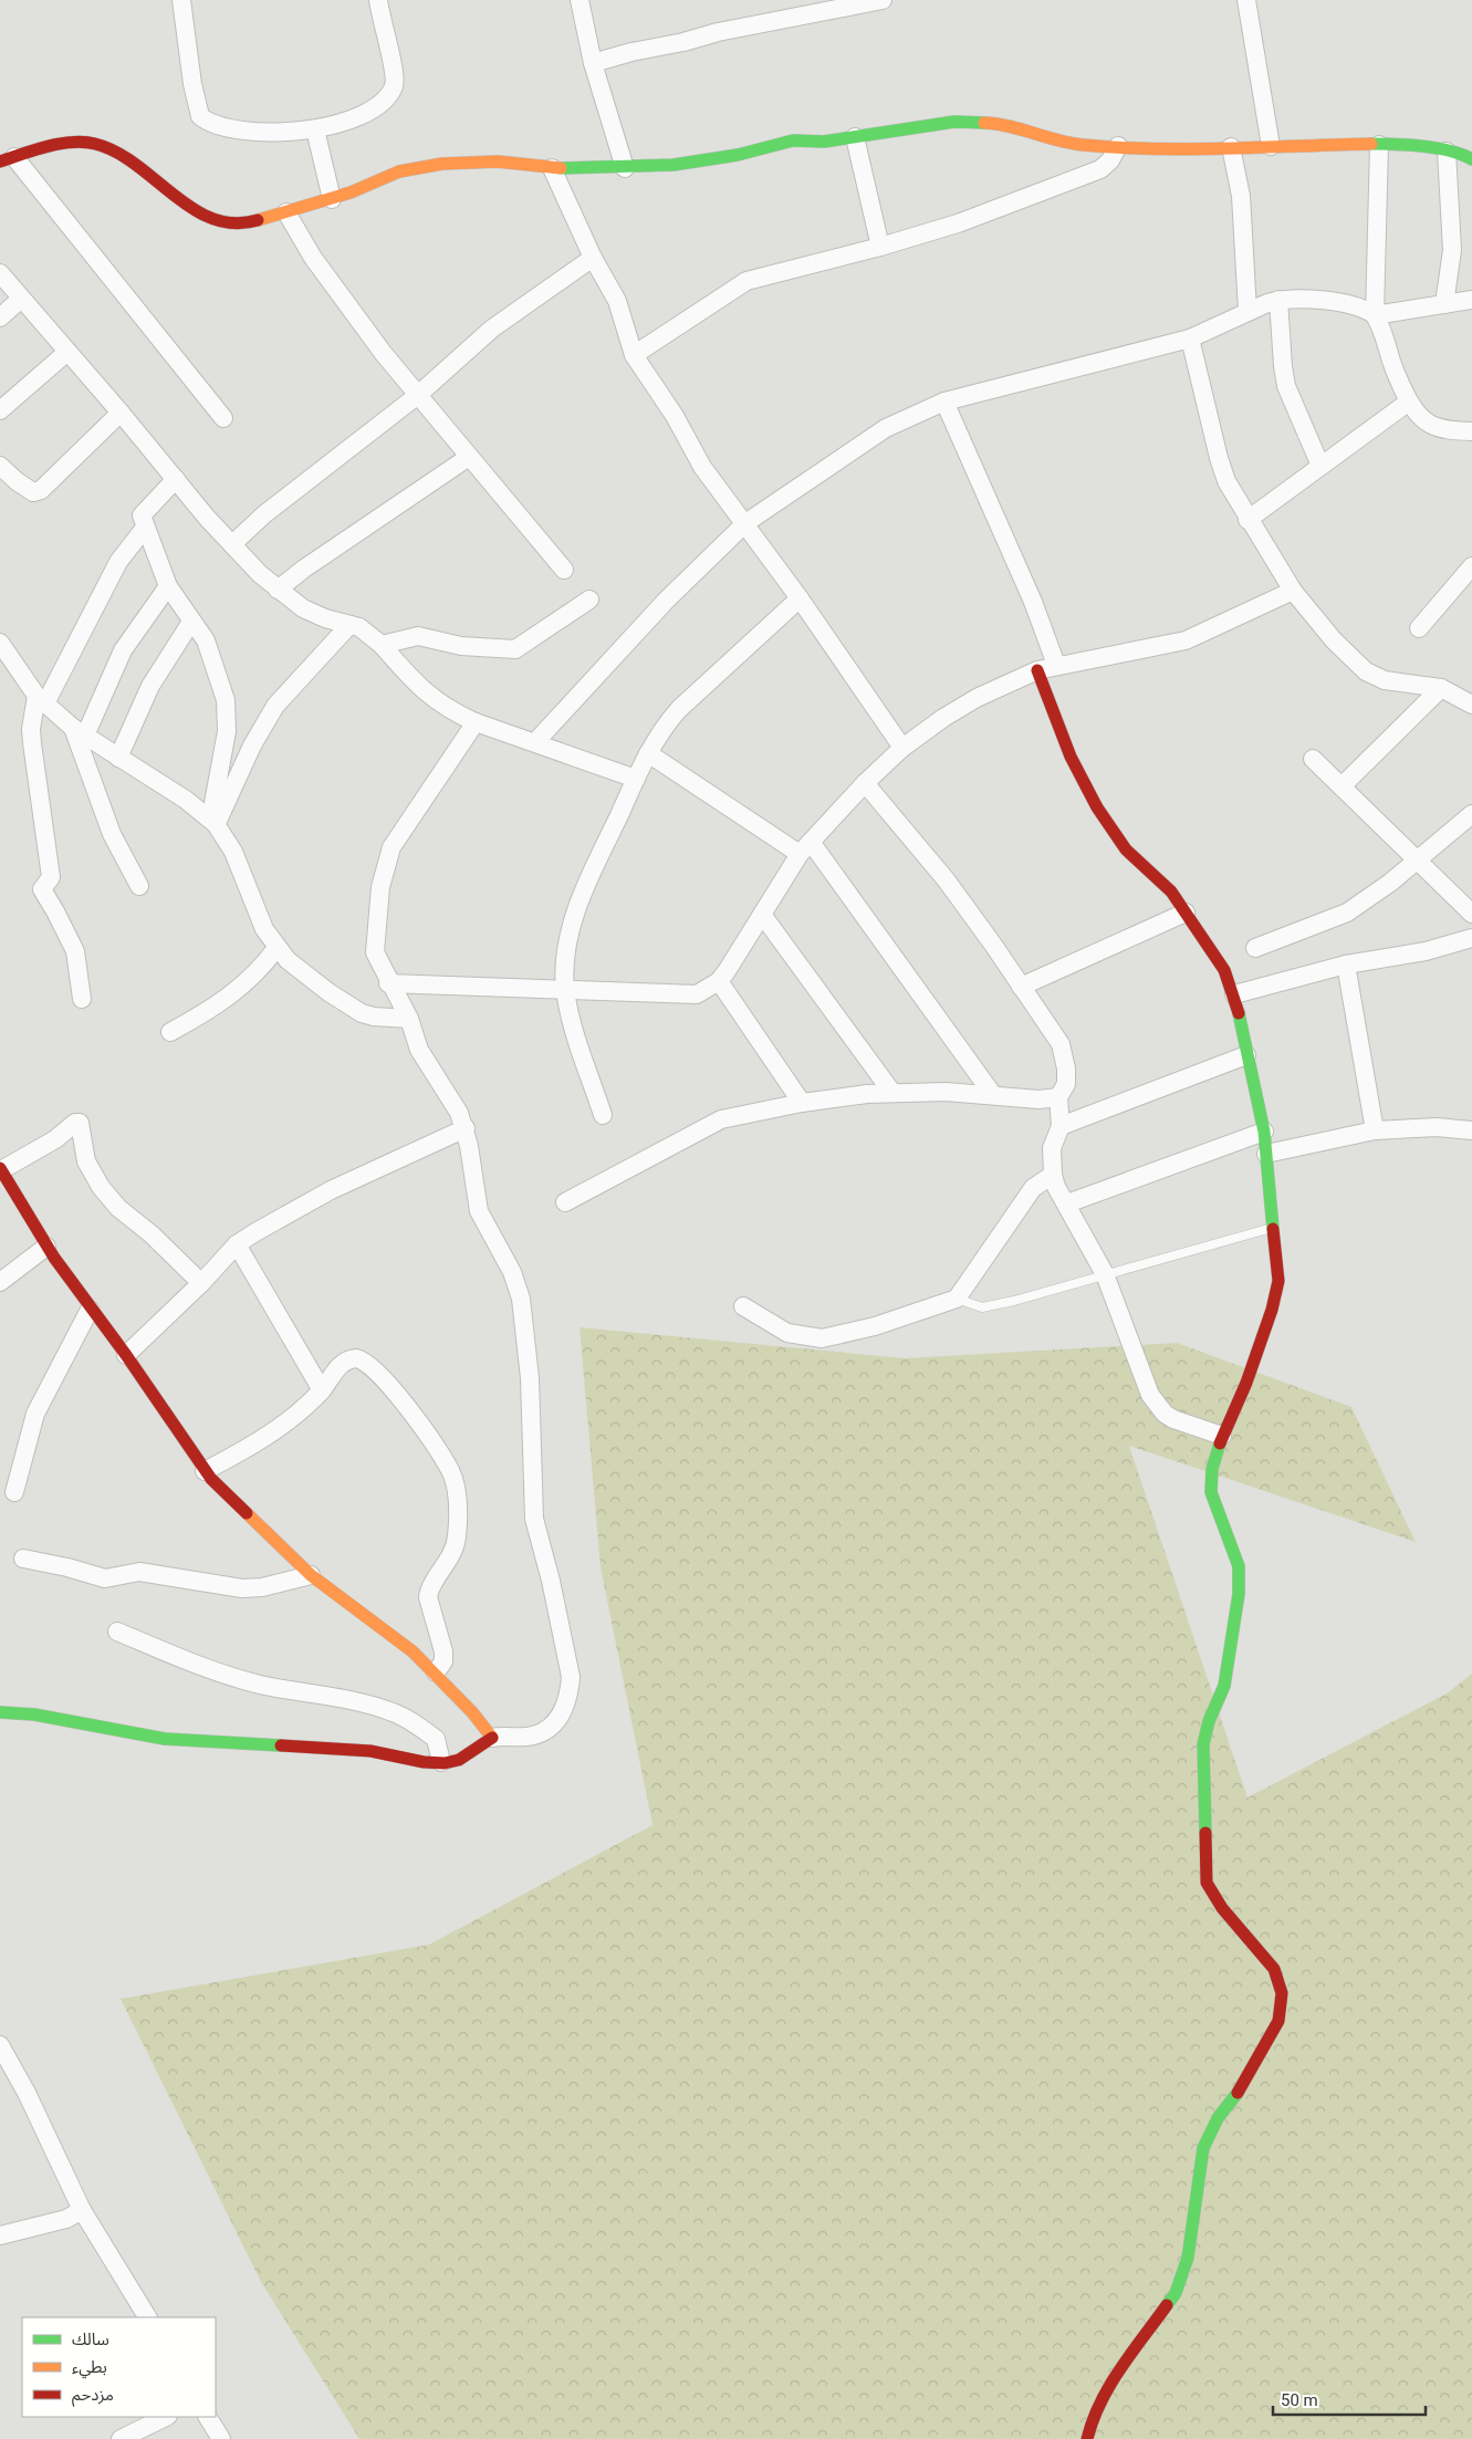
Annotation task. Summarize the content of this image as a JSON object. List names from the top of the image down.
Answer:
{
  "legend": ["سالك", "بطيء", "مزدحم"],
  "scale_bar": "50 m"
}
